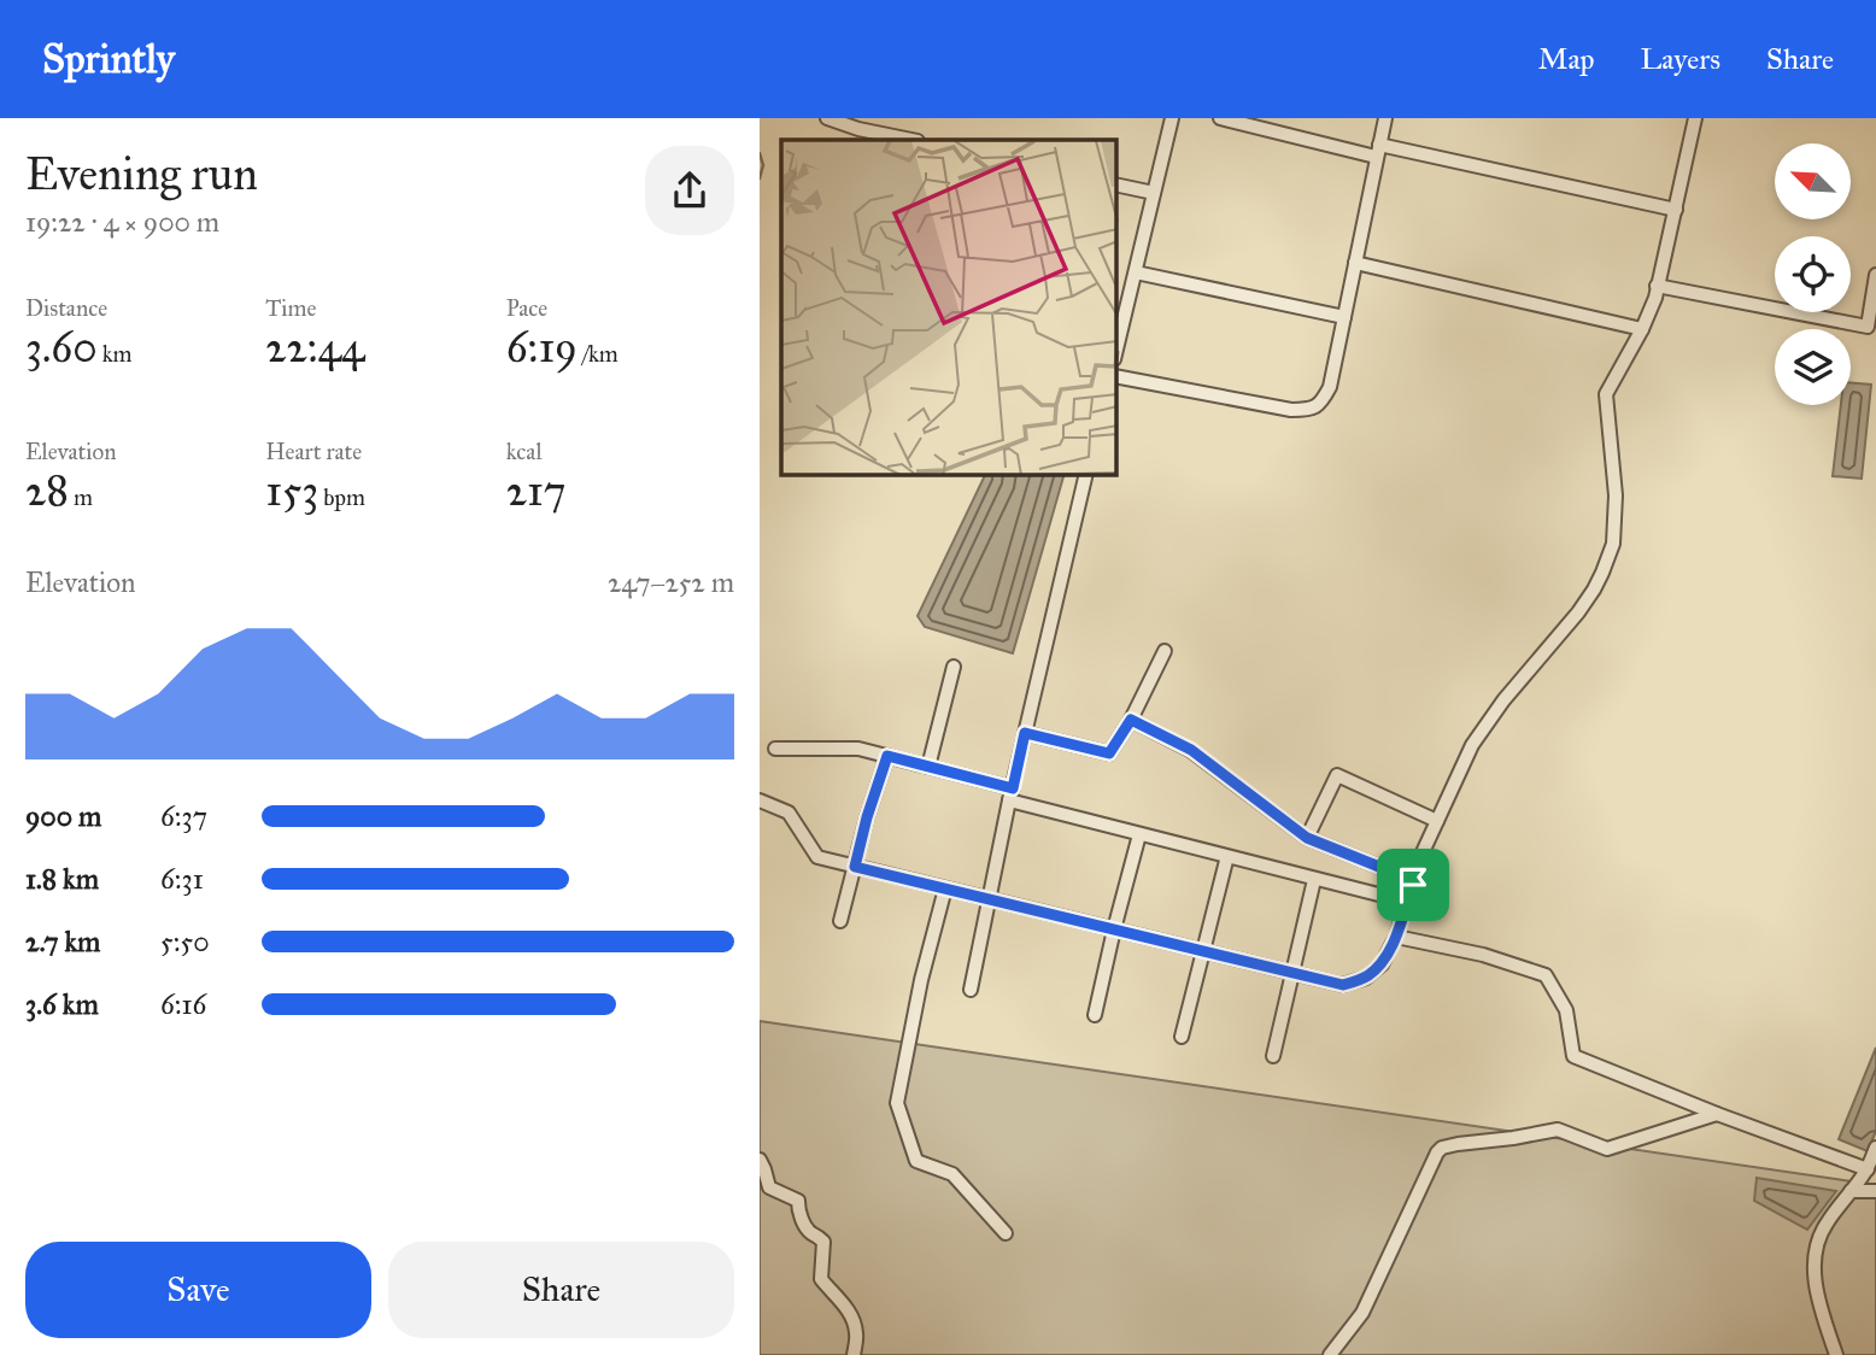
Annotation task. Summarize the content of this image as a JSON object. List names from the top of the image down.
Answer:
{
  "north": "top left",
  "page": {
    "header": "Sprintly",
    "nav": ["Map", "Layers", "Share"],
    "heading": ["Evening run", "19:22 · 4 × 900 m"],
    "stats": [
      ["Distance", "3.60 km"],
      ["Time", "22:44"],
      ["Pace", "6:19 /km"],
      ["Elevation", "28 m"],
      ["Heart rate", "153 bpm"],
      ["kcal", "217"]
    ],
    "chart": ["Elevation", "247–252 m"],
    "list": [
      {
        "name": "900 m",
        "note": "6:37"
      },
      {
        "name": "1.8 km",
        "note": "6:31"
      },
      {
        "name": "2.7 km",
        "note": "5:50"
      },
      {
        "name": "3.6 km",
        "note": "6:16"
      }
    ],
    "buttons": ["Save", "Share"]
  }
}
